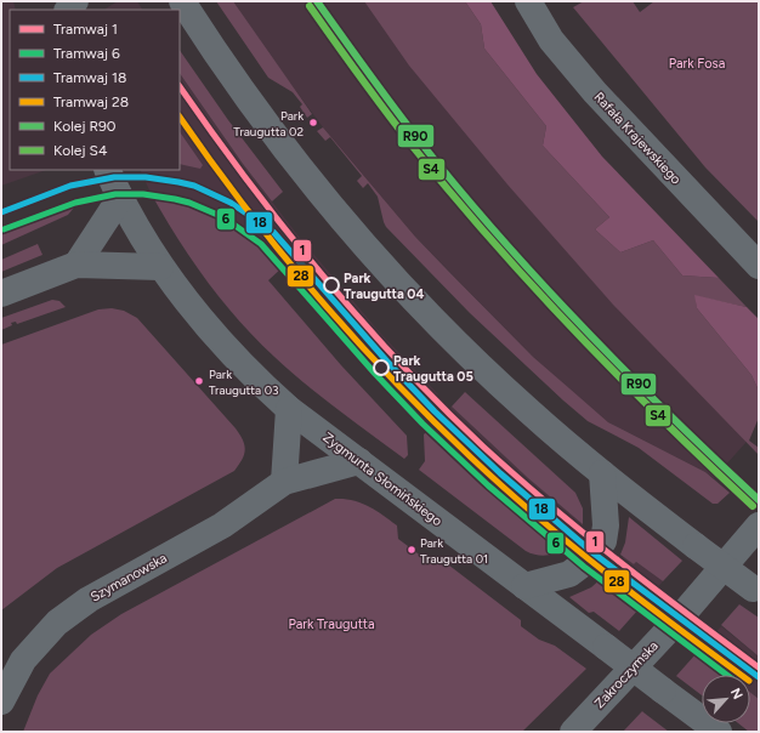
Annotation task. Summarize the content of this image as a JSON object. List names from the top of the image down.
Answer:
{
  "streets": {
    "main road": [
      "Rafała Krajewskiego",
      "Zygmunta Słomińskiego",
      "Szymanowska",
      "Zakroczymska"
    ]
  },
  "crossings": [
    ["Zygmunta Słomińskiego", "Szymanowska"]
  ],
  "parks": ["Park Fosa", "Park Traugutta"],
  "places": [
    "Park Traugutta 02",
    "Park Traugutta 04",
    "Park Traugutta 05",
    "Park Traugutta 03",
    "Park Traugutta 01"
  ],
  "lines": [
    "rail line R90",
    "rail line S4",
    "tram line 1",
    "tram line 28",
    "tram line 18",
    "tram line 6"
  ],
  "legend": [
    "Tramwaj 1",
    "Tramwaj 6",
    "Tramwaj 18",
    "Tramwaj 28",
    "Kolej R90",
    "Kolej S4"
  ],
  "north": "top right"
}
